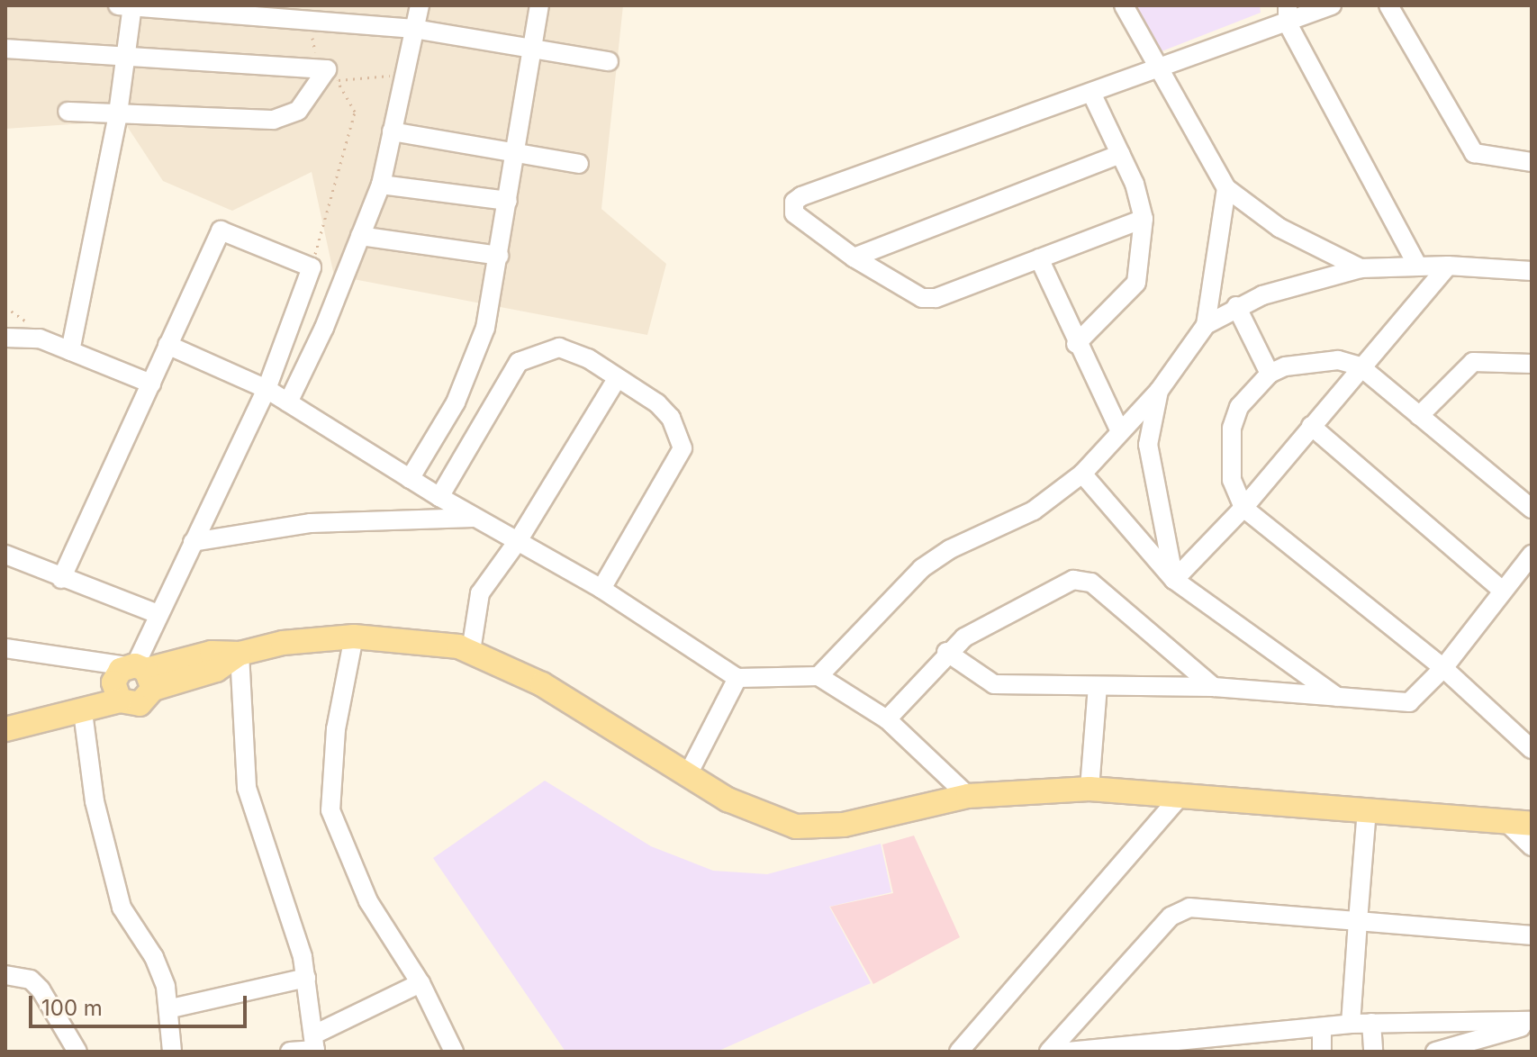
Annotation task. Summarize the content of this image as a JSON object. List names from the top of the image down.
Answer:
{
  "scale_bar": "100 m"
}
